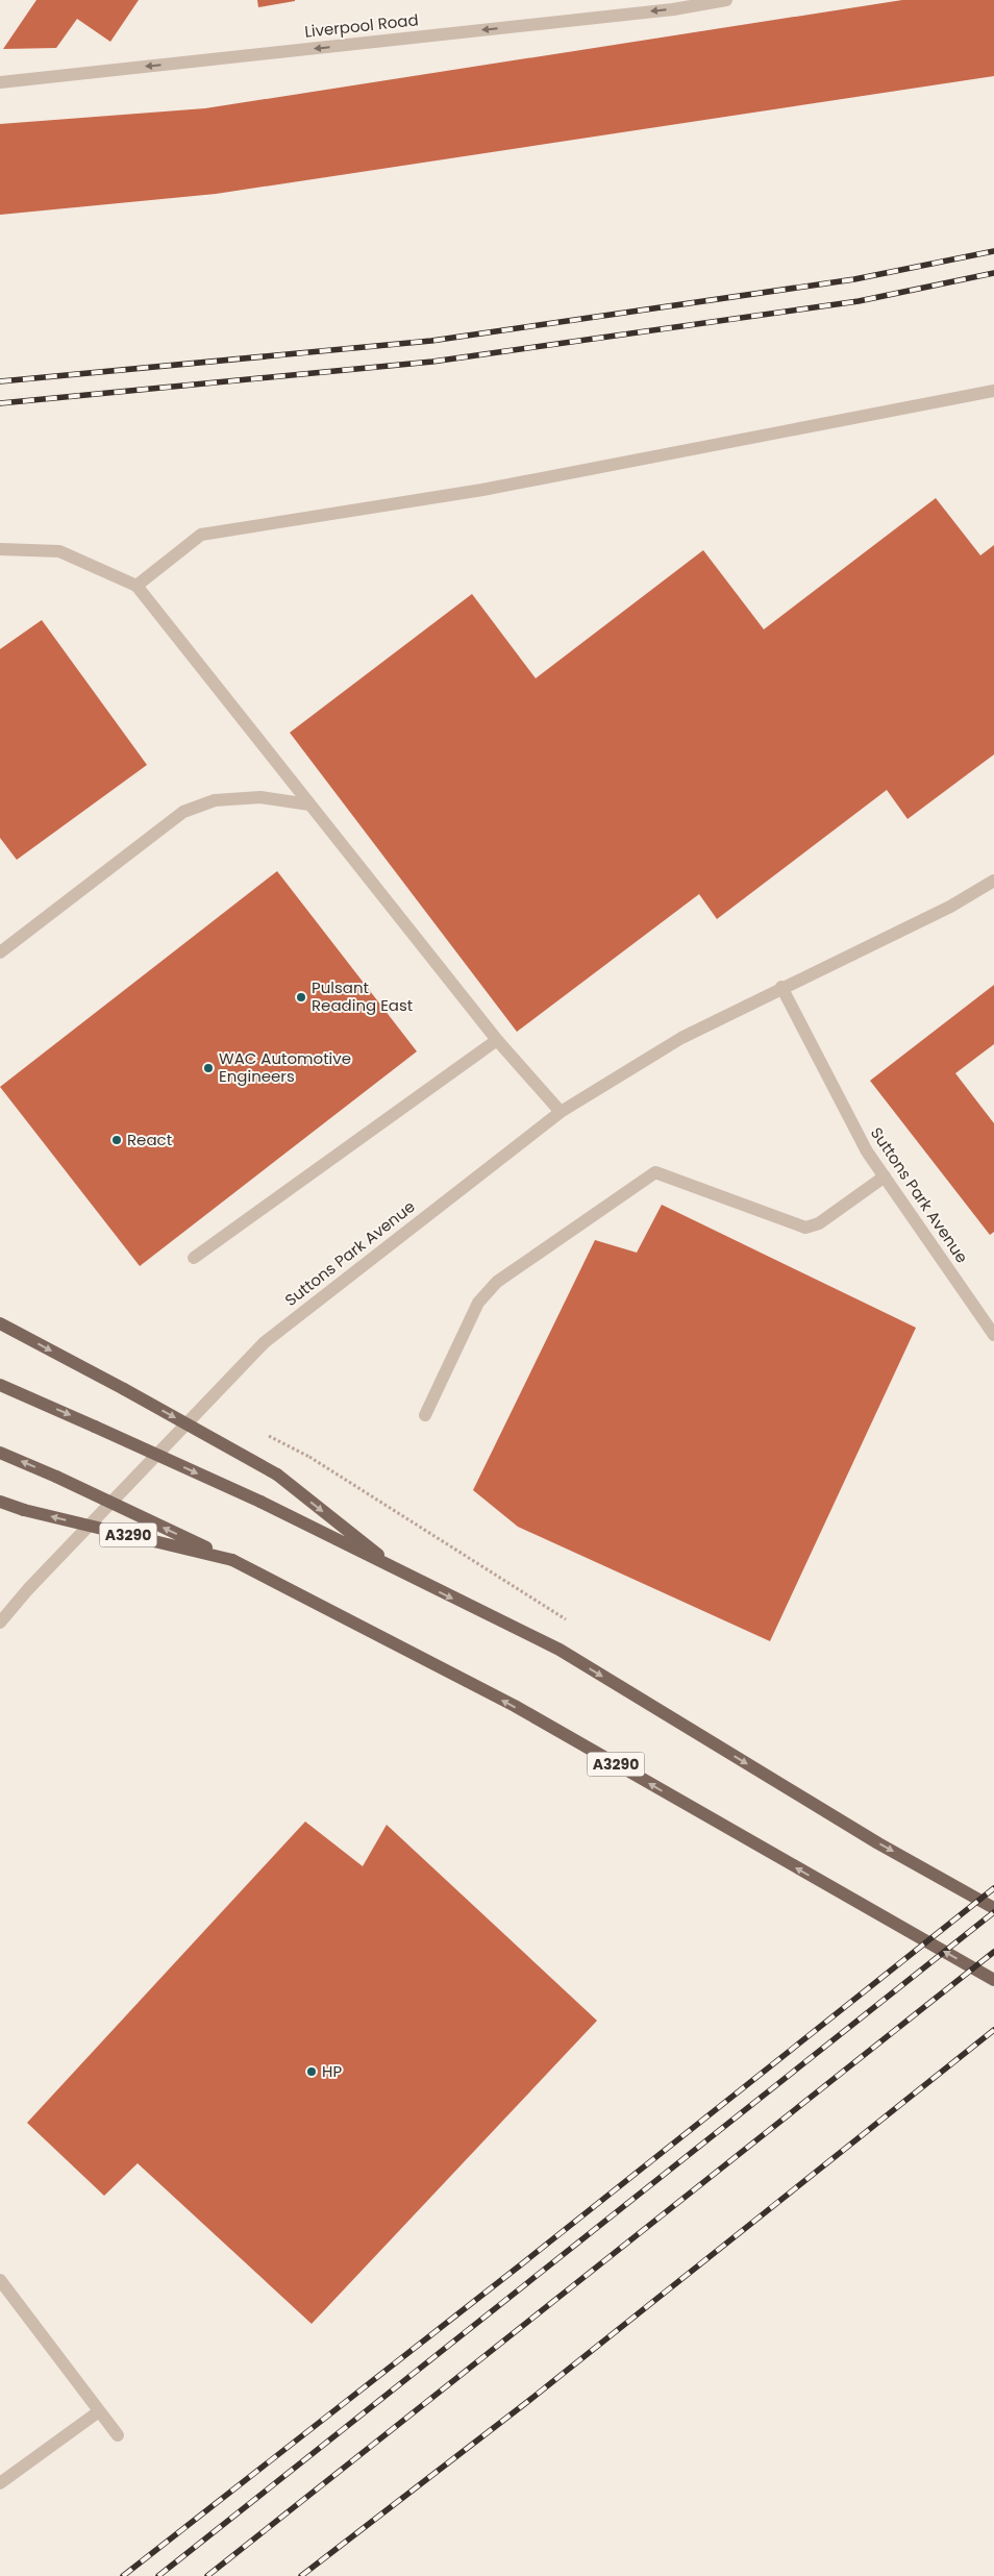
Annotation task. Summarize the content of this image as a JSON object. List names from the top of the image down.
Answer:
{
  "streets": {
    "main road": ["A3290"],
    "street": ["Liverpool Road", "Suttons Park Avenue"]
  },
  "one_way": ["Liverpool Road"],
  "places": [
    "Pulsant Reading East",
    "WAC Automotive Engineers",
    "React",
    "HP"
  ]
}
